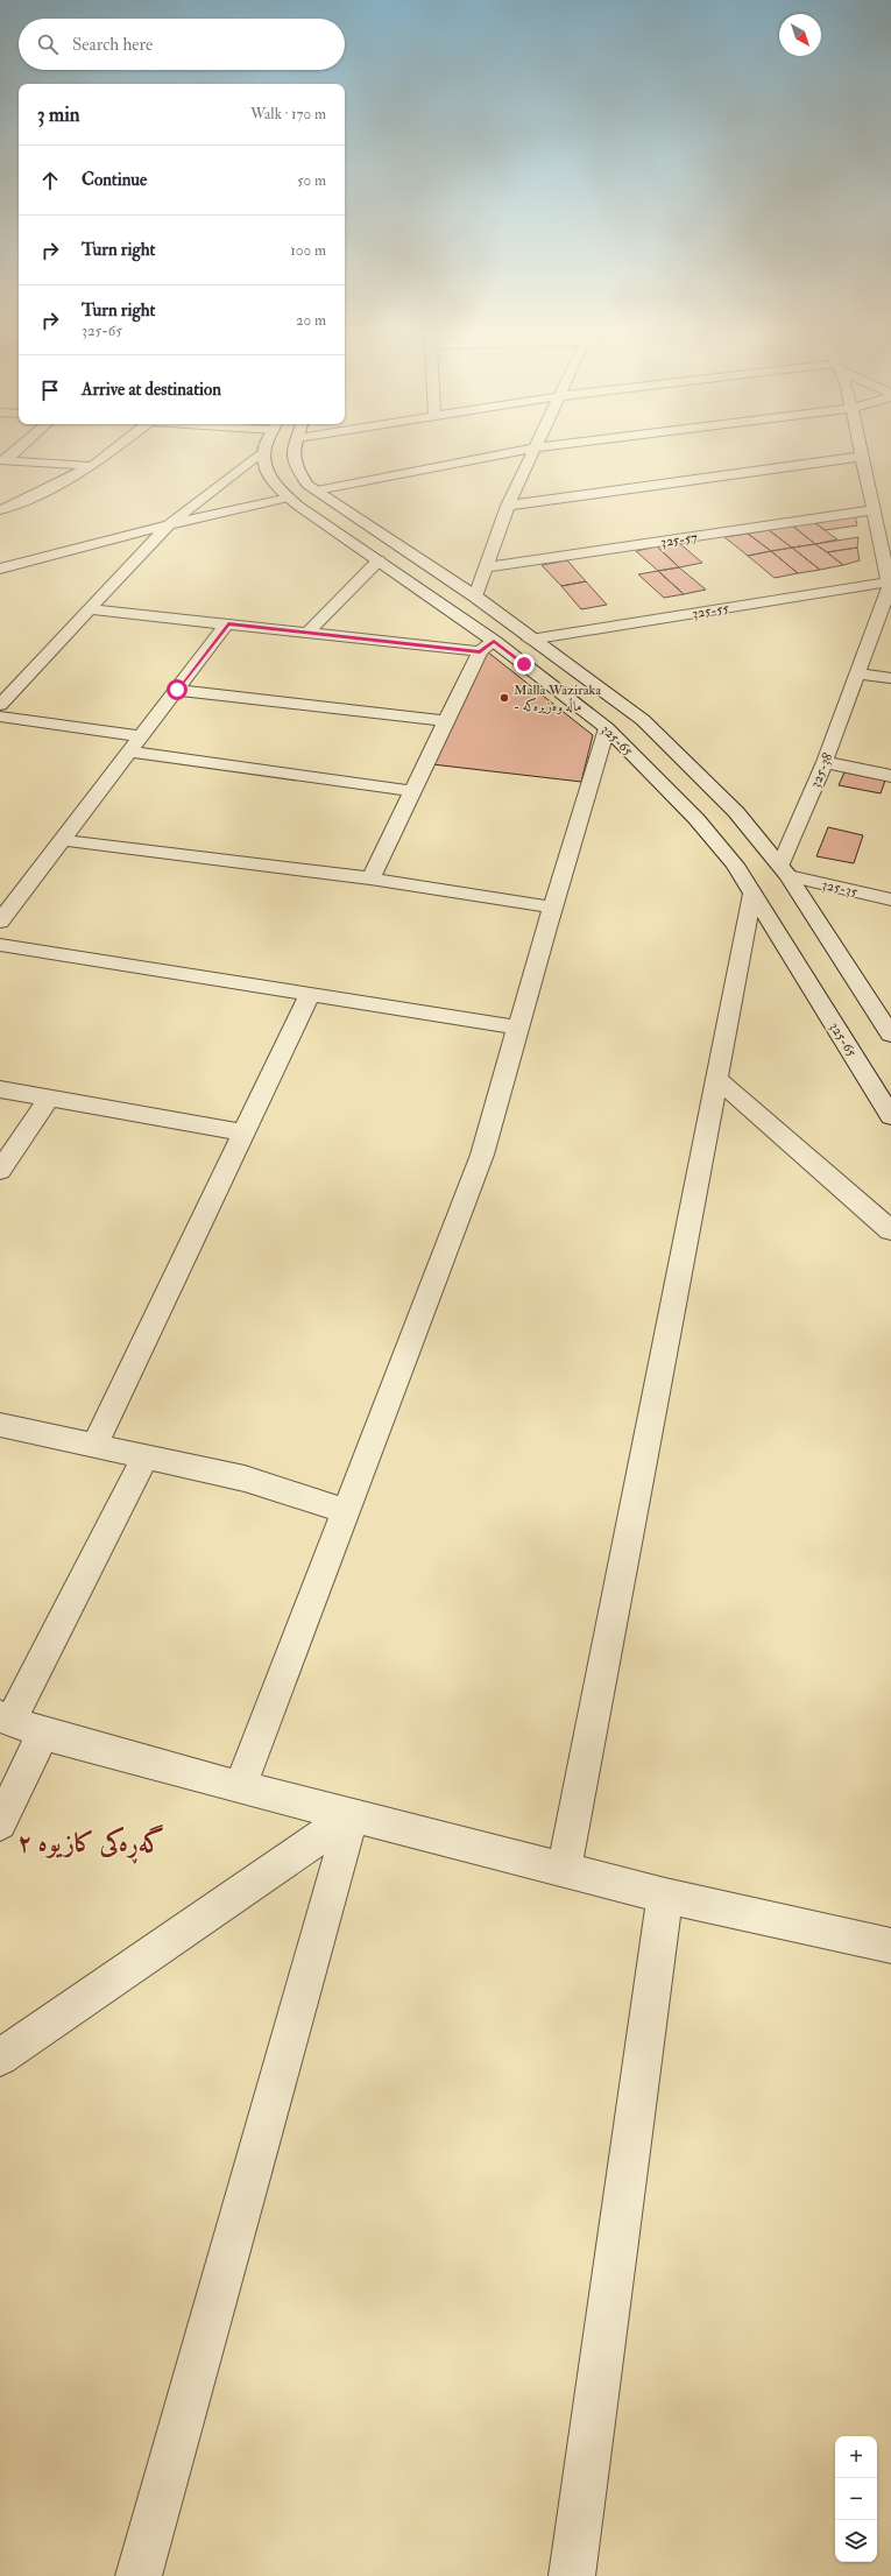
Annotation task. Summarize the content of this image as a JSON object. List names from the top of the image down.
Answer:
{
  "streets": {
    "street": [
      "325-57",
      "325-55",
      "325-65",
      "325-38",
      "325-35"
    ]
  },
  "crossings": [
    ["325-55", "325-65"],
    ["325-55", "325-38"],
    ["325-65", "325-38"],
    ["325-65", "325-35"],
    ["325-38", "325-35"]
  ],
  "districts": ["گەڕەکی کازیوە ٢"],
  "places": ["Malla Waziraka - ماڵە وەزیرەکە"],
  "north": "bottom right",
  "page": {
    "search": "Search here",
    "heading": ["3 min", "Walk · 170 m"],
    "list": [
      ["Continue", "50 m"],
      ["Turn right", "100 m"],
      ["Turn right", "325-65", "20 m"],
      "Arrive at destination"
    ],
    "map_buttons": ["+", "−"]
  }
}
